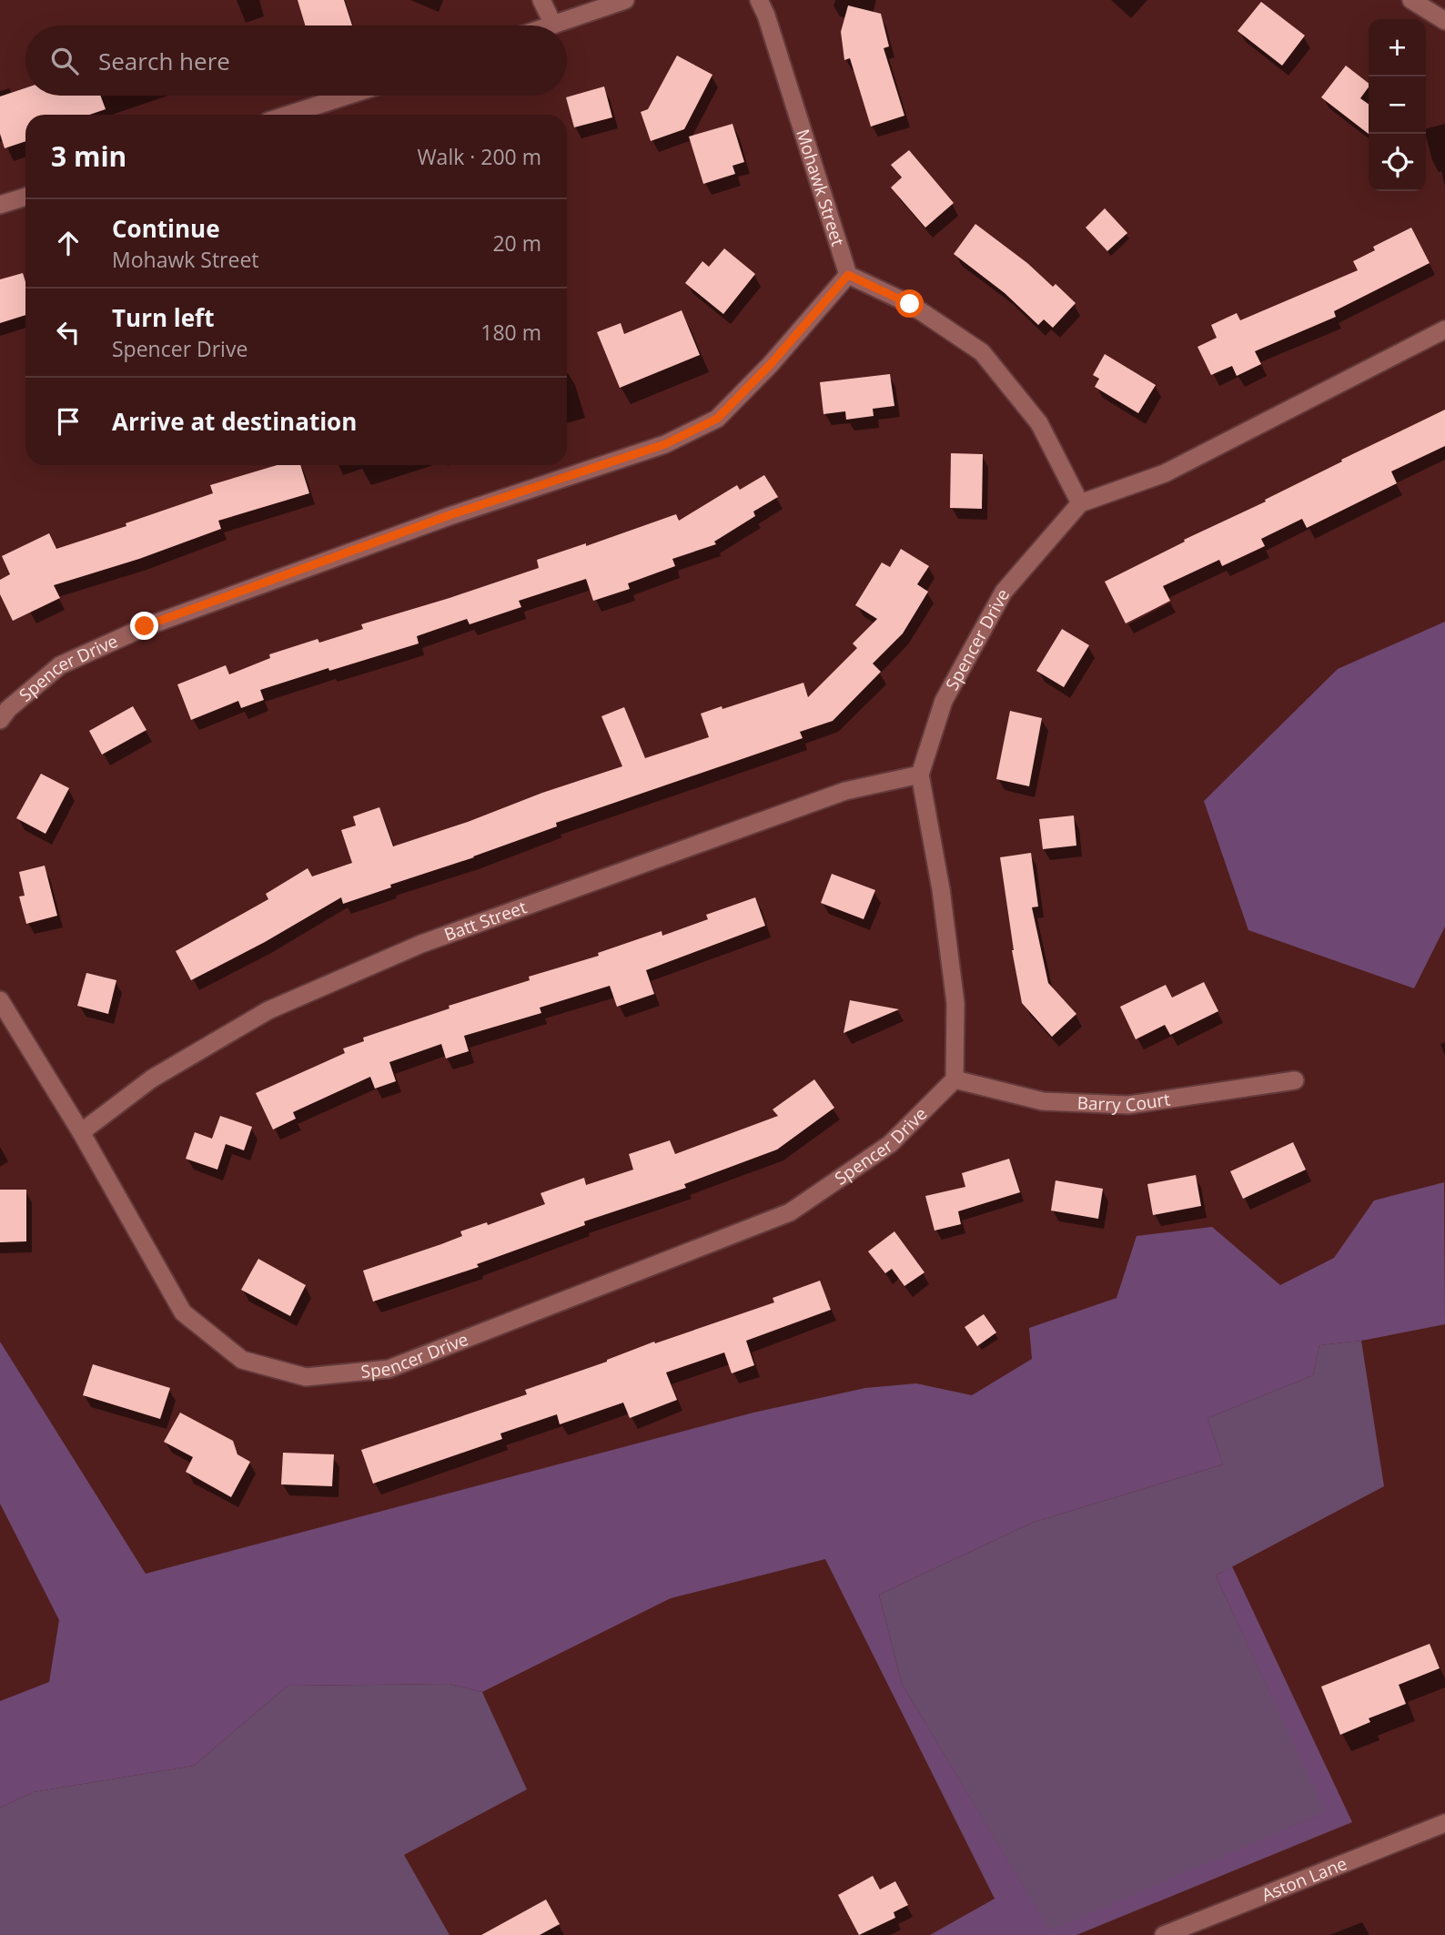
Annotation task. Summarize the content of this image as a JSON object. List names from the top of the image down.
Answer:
{
  "streets": {
    "street": [
      "Mohawk Street",
      "Spencer Drive",
      "Batt Street",
      "Barry Court",
      "Aston Lane"
    ]
  },
  "crossings": [
    ["Mohawk Street", "Spencer Drive"],
    ["Spencer Drive", "Batt Street"],
    ["Spencer Drive", "Barry Court"]
  ],
  "page": {
    "map_buttons": ["+", "−"],
    "search": "Search here",
    "heading": ["3 min", "Walk · 200 m"],
    "list": [
      ["Continue", "Mohawk Street", "20 m"],
      ["Turn left", "Spencer Drive", "180 m"],
      "Arrive at destination"
    ]
  }
}
